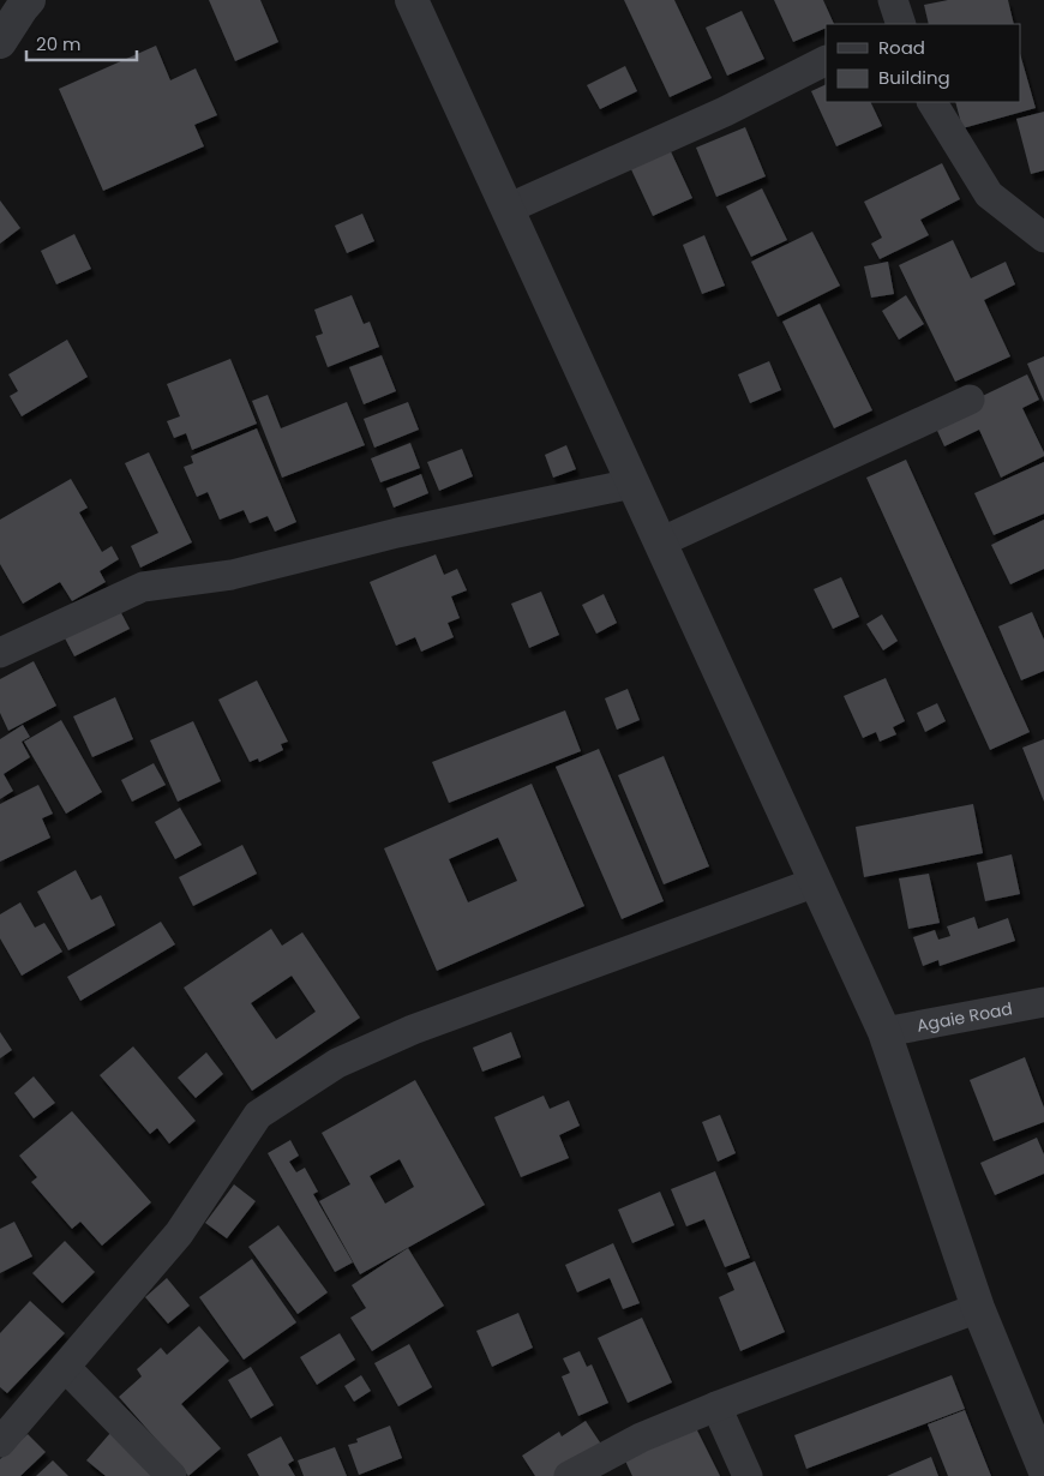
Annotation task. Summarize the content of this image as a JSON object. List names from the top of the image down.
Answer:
{
  "streets": {
    "street": ["Agaie Road"]
  },
  "legend": ["Road", "Building"],
  "scale_bar": "20 m"
}
